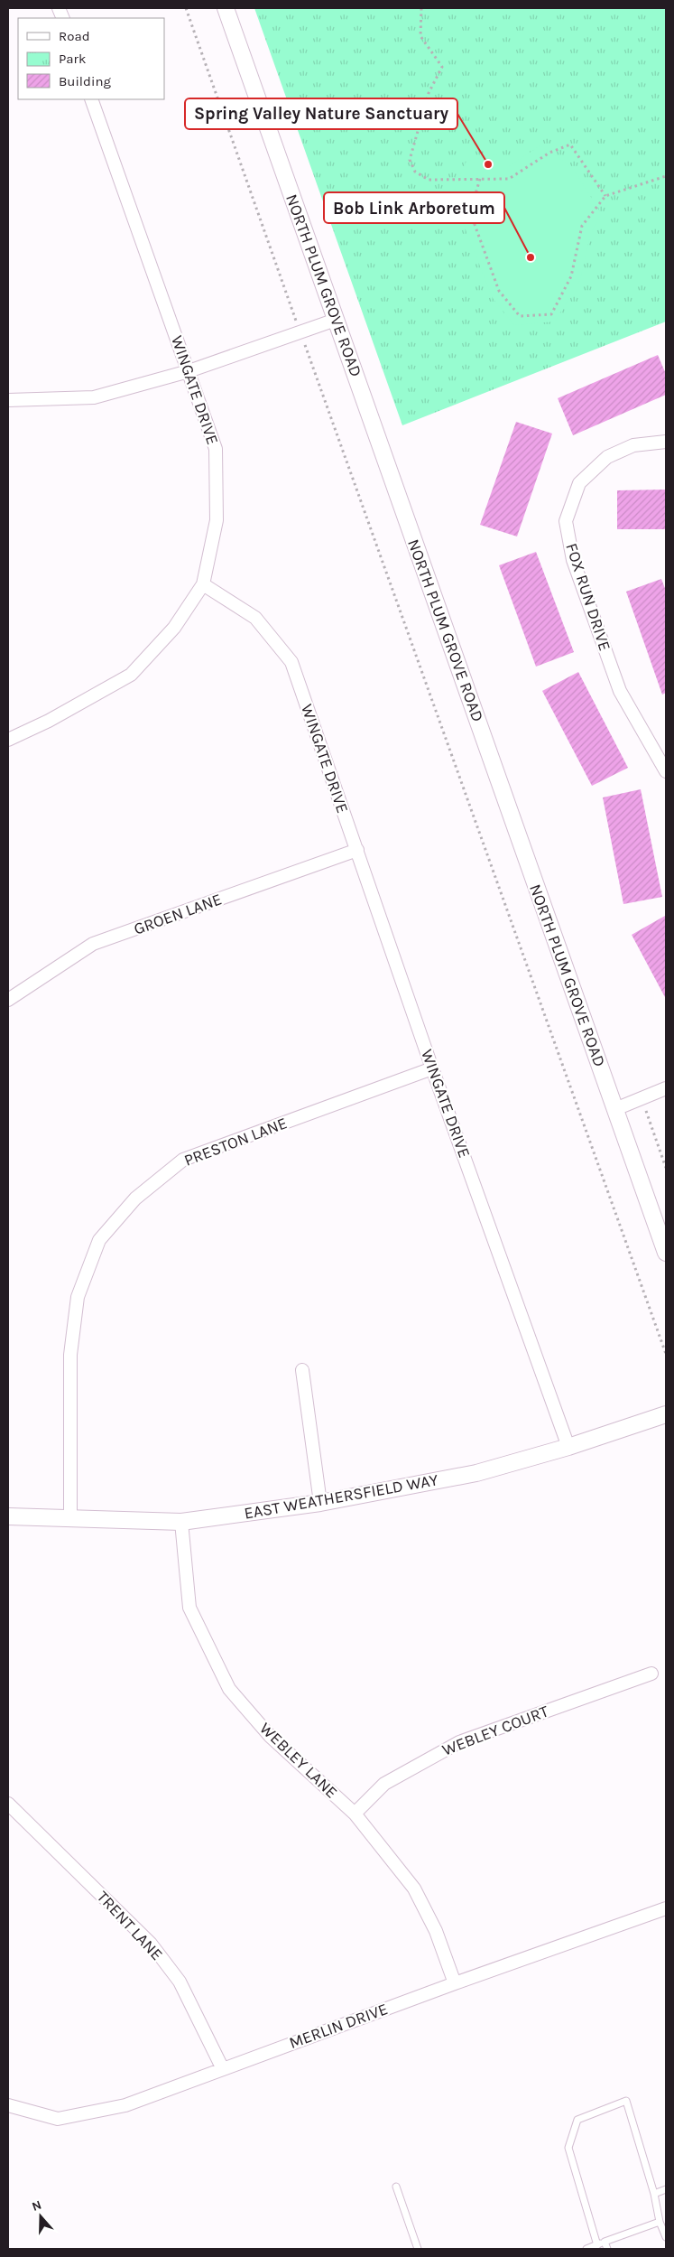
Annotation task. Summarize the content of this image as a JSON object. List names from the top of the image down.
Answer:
{
  "streets": {
    "street": [
      "NORTH PLUM GROVE ROAD",
      "WINGATE DRIVE",
      "FOX RUN DRIVE",
      "GROEN LANE",
      "PRESTON LANE",
      "EAST WEATHERSFIELD WAY",
      "WEBLEY COURT",
      "WEBLEY LANE",
      "TRENT LANE",
      "MERLIN DRIVE"
    ]
  },
  "crossings": [
    ["WINGATE DRIVE", "GROEN LANE"],
    ["WINGATE DRIVE", "PRESTON LANE"],
    ["WINGATE DRIVE", "EAST WEATHERSFIELD WAY"],
    ["PRESTON LANE", "EAST WEATHERSFIELD WAY"],
    ["EAST WEATHERSFIELD WAY", "WEBLEY LANE"],
    ["WEBLEY COURT", "WEBLEY LANE"],
    ["WEBLEY LANE", "MERLIN DRIVE"],
    ["TRENT LANE", "MERLIN DRIVE"]
  ],
  "places": ["Spring Valley Nature Sanctuary", "Bob Link Arboretum"],
  "legend": ["Road", "Park", "Building"],
  "north": "top"
}
